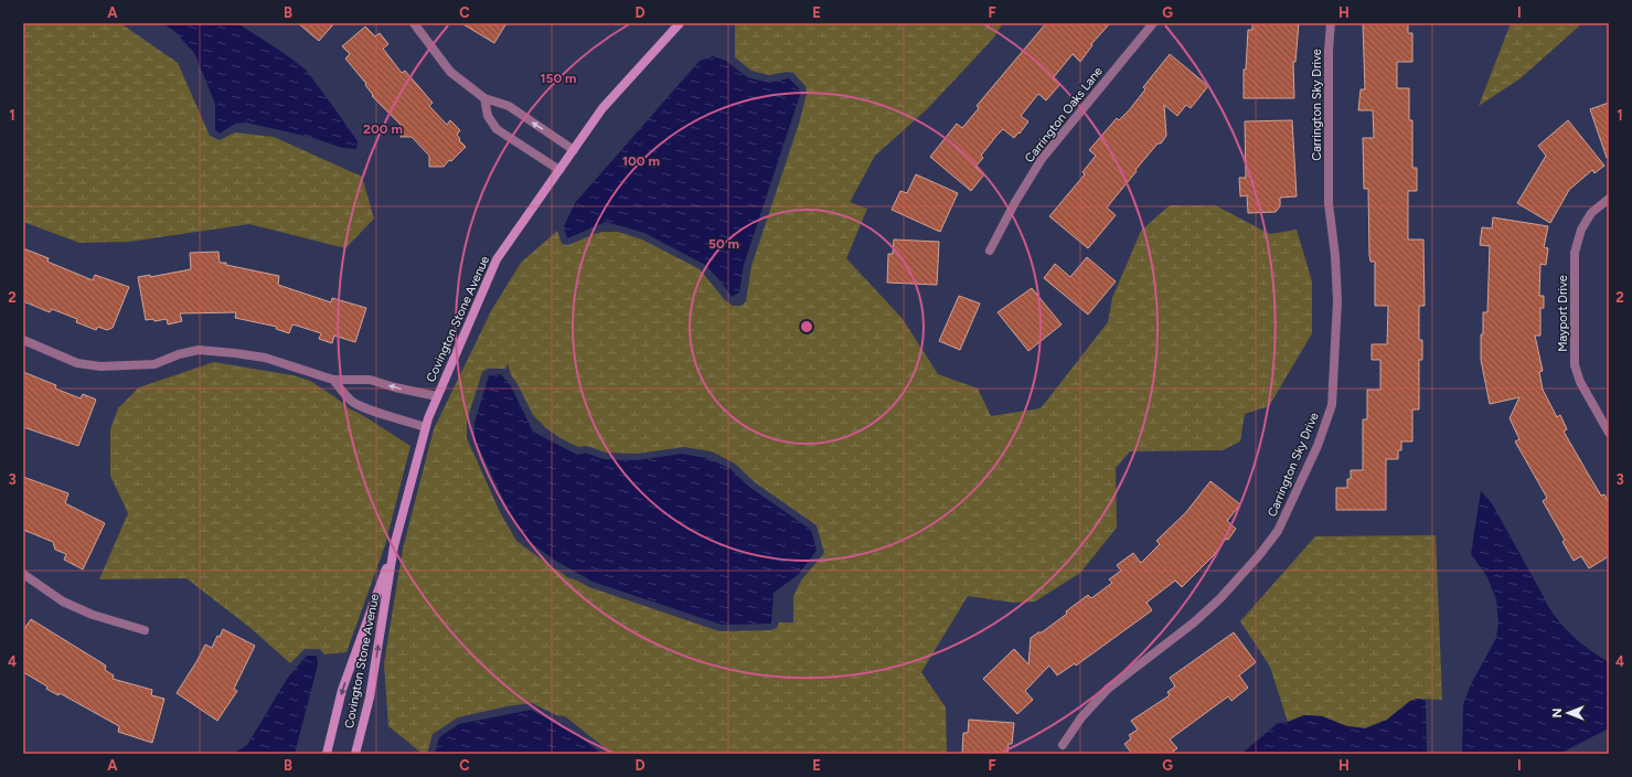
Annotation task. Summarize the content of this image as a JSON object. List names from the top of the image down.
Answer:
{
  "streets": {
    "street": [
      "Carrington Sky Drive",
      "Carrington Oaks Lane",
      "Mayport Drive",
      "Covington Stone Avenue"
    ]
  },
  "north": "left",
  "grid": {
    "columns": [
      "A",
      "B",
      "C",
      "D",
      "E",
      "F",
      "G",
      "H",
      "I"
    ],
    "rows": [
      "1",
      "2",
      "3",
      "4"
    ]
  },
  "rings": [
    "150 m",
    "200 m",
    "100 m",
    "50 m"
  ]
}
